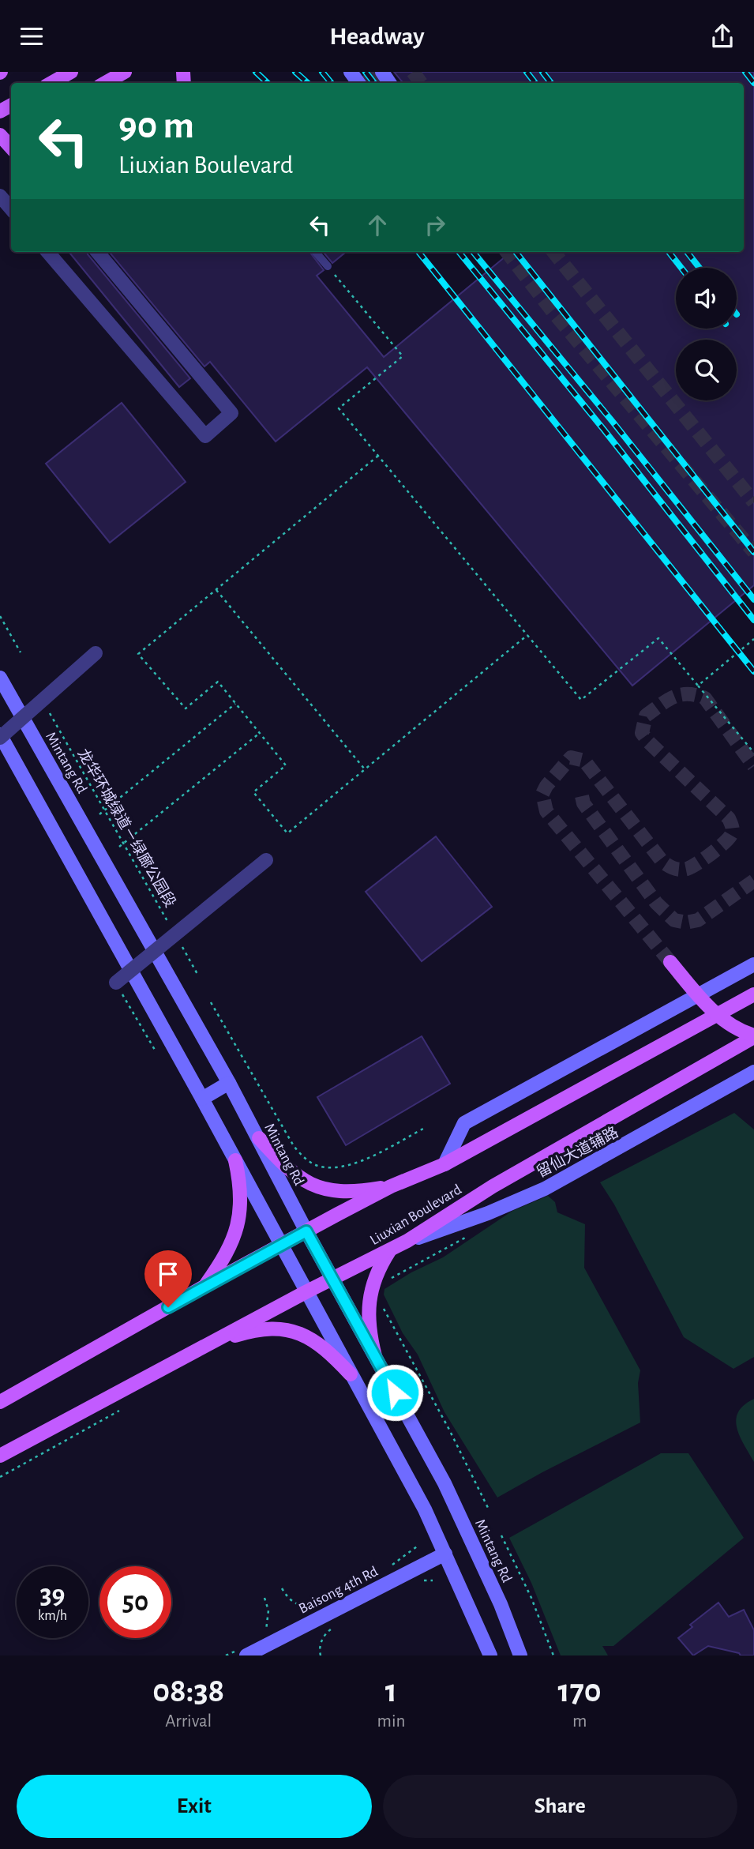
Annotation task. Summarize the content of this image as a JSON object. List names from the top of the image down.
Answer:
{
  "streets": {
    "main road": [
      "Mintang Rd",
      "留仙大道辅路",
      "Liuxian Boulevard",
      "Baisong 4th Rd"
    ],
    "path": ["龙华环城绿道－绿廊公园段"]
  },
  "crossings": [
    ["Mintang Rd", "Liuxian Boulevard"],
    ["留仙大道辅路", "Liuxian Boulevard"]
  ],
  "page": {
    "header": "Headway",
    "turn": ["90 m", "Liuxian Boulevard"],
    "speed": "39 km/h",
    "limit": "50",
    "eta": [
      "08:38",
      "Arrival",
      "1",
      "min",
      "170",
      "m"
    ],
    "buttons": ["Exit", "Share"]
  }
}
